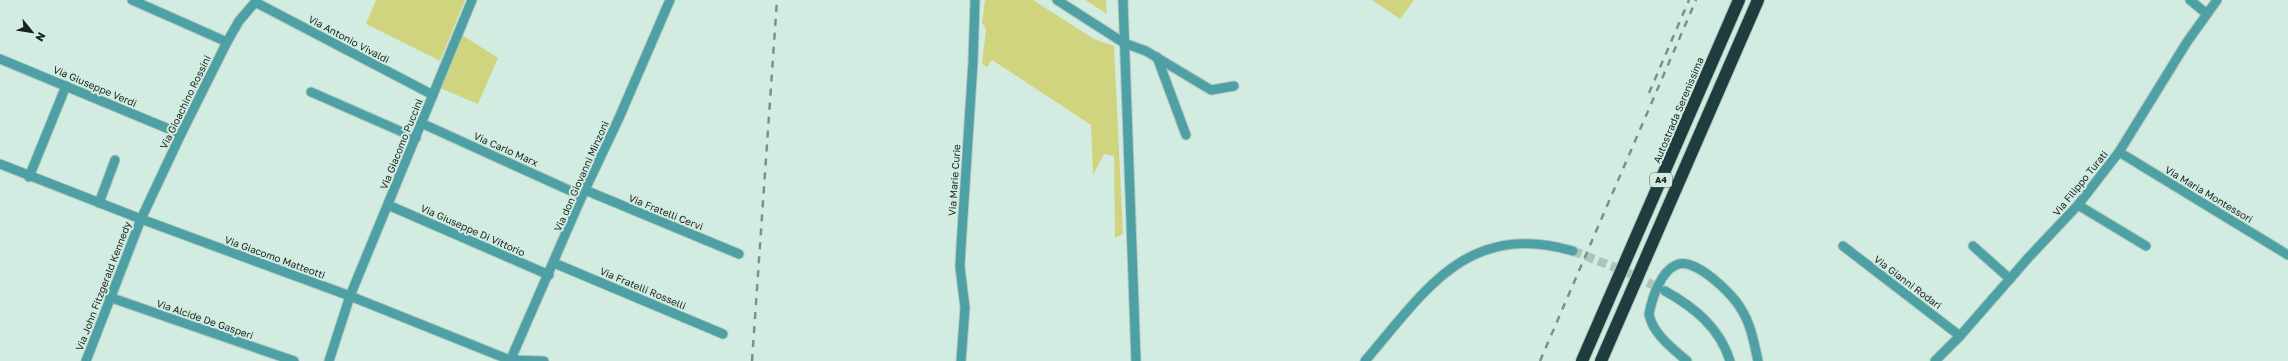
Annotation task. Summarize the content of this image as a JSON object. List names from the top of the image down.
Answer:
{
  "streets": {
    "highway": ["Autostrada Serenissima", "A4"],
    "street": [
      "Via Antonio Vivaldi",
      "Via Giuseppe Verdi",
      "Via Gioachino Rossini",
      "Via Giacomo Puccini",
      "Via Carlo Marx",
      "Via don Giovanni Minzoni",
      "Via Marie Curie",
      "Via Filippo Turati",
      "Via Maria Montessori",
      "Via Fratelli Cervi",
      "Via Giuseppe Di Vittorio",
      "Via Giacomo Matteotti",
      "Via Gianni Rodari",
      "Via John Fitzgerald Kennedy",
      "Via Fratelli Rosselli",
      "Via Alcide De Gasperi"
    ]
  },
  "crossings": [
    ["Via Antonio Vivaldi", "Via Gioachino Rossini"],
    ["Via Antonio Vivaldi", "Via Giacomo Puccini"],
    ["Via Giuseppe Verdi", "Via Gioachino Rossini"],
    ["Via Gioachino Rossini", "Via Giacomo Matteotti"],
    ["Via Gioachino Rossini", "Via John Fitzgerald Kennedy"],
    ["Via Giacomo Puccini", "Via Carlo Marx"],
    ["Via Giacomo Puccini", "Via Giuseppe Di Vittorio"],
    ["Via Giacomo Puccini", "Via Giacomo Matteotti"],
    ["Via Carlo Marx", "Via don Giovanni Minzoni"],
    ["Via Carlo Marx", "Via Fratelli Cervi"],
    ["Via don Giovanni Minzoni", "Via Fratelli Cervi"],
    ["Via don Giovanni Minzoni", "Via Giuseppe Di Vittorio"],
    ["Via don Giovanni Minzoni", "Via Giacomo Matteotti"],
    ["Via don Giovanni Minzoni", "Via Fratelli Rosselli"],
    ["Via Filippo Turati", "Via Maria Montessori"],
    ["Via Filippo Turati", "Via Gianni Rodari"],
    ["Via Giacomo Matteotti", "Via John Fitzgerald Kennedy"],
    ["Via John Fitzgerald Kennedy", "Via Alcide De Gasperi"]
  ],
  "north": "bottom right"
}
